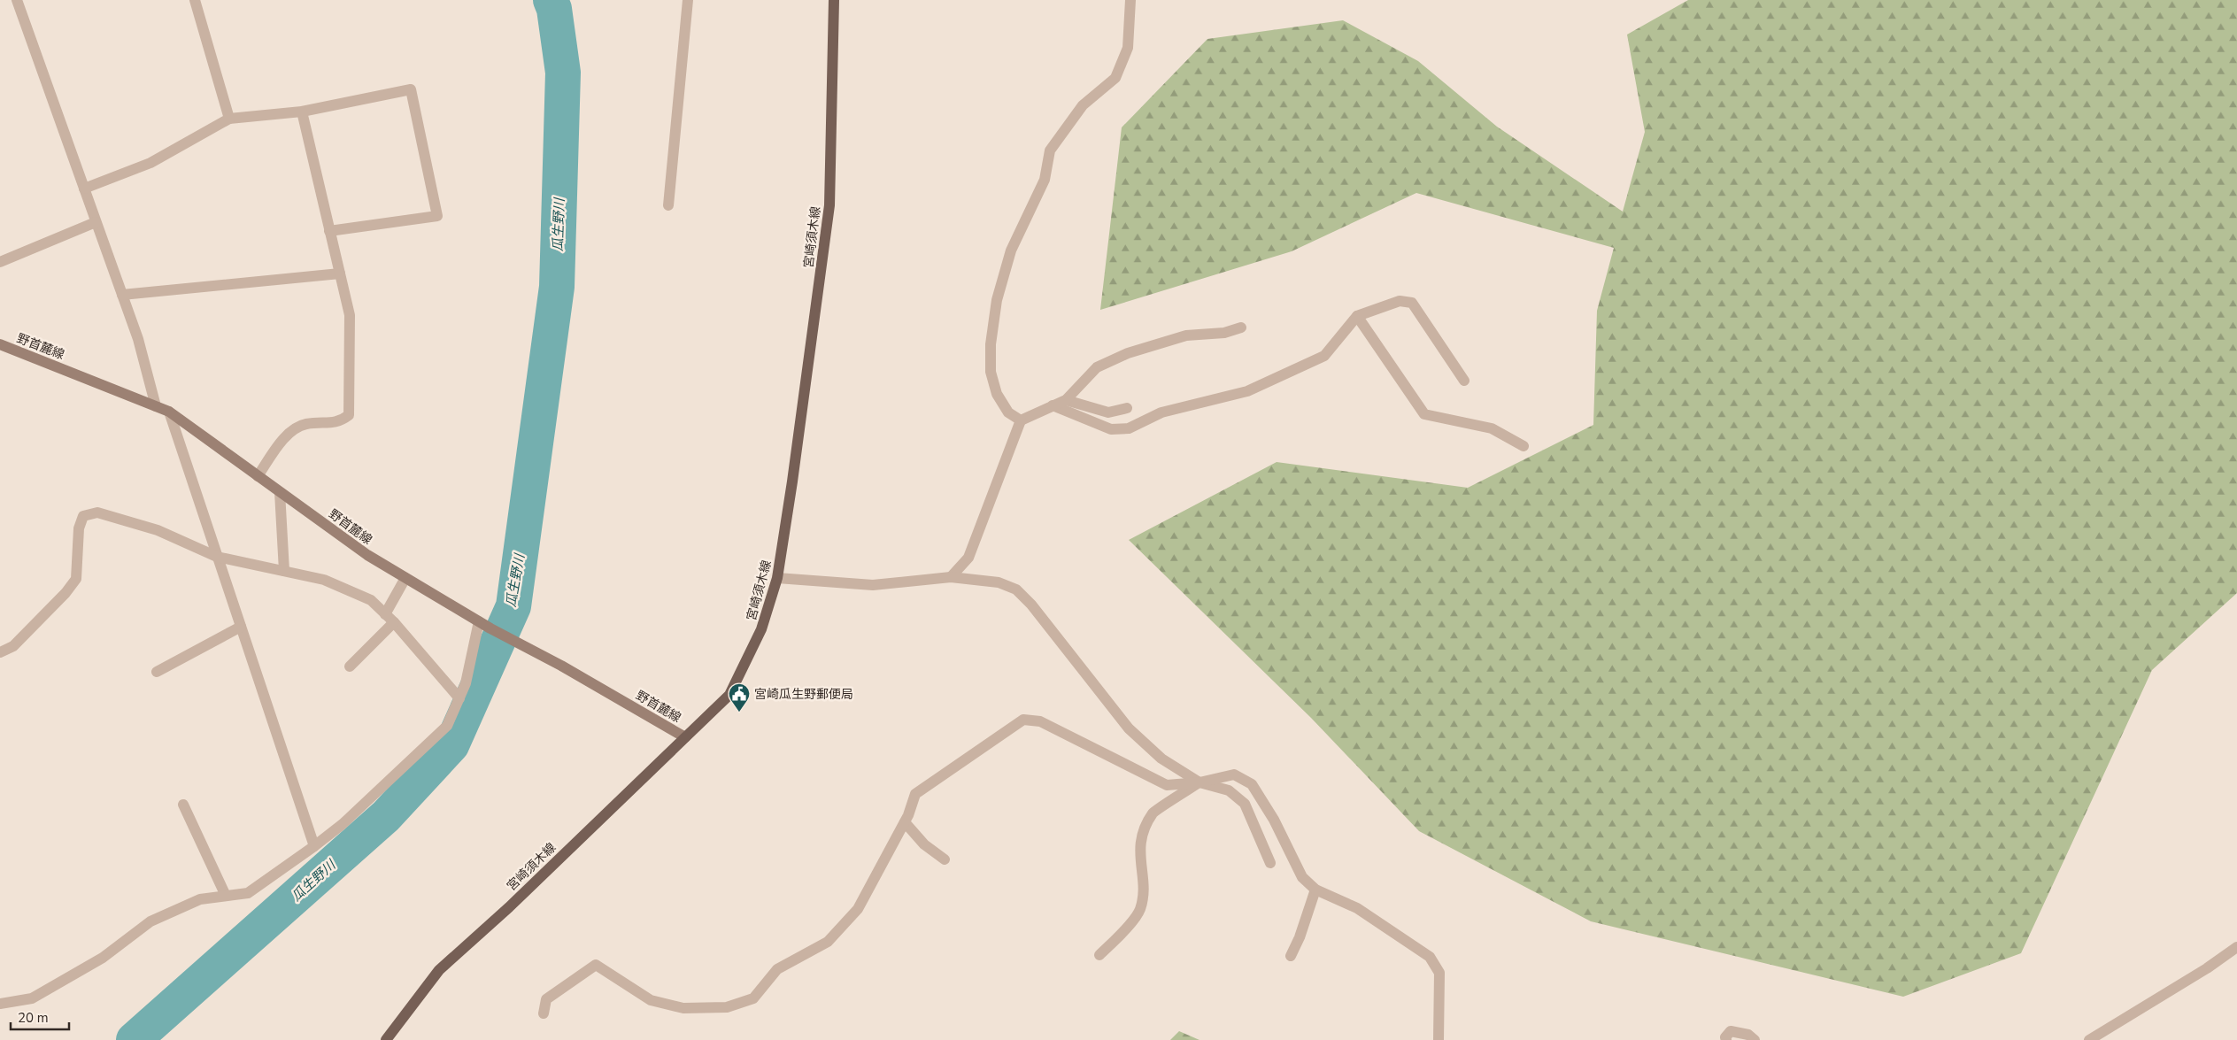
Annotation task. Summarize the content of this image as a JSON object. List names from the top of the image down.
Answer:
{
  "streets": {
    "main road": ["宮崎須木線", "野首麓線"]
  },
  "crossings": [
    ["宮崎須木線", "野首麓線"]
  ],
  "water": ["瓜生野川"],
  "places": {
    "public building": ["宮崎瓜生野郵便局"]
  },
  "scale_bar": "20 m"
}
